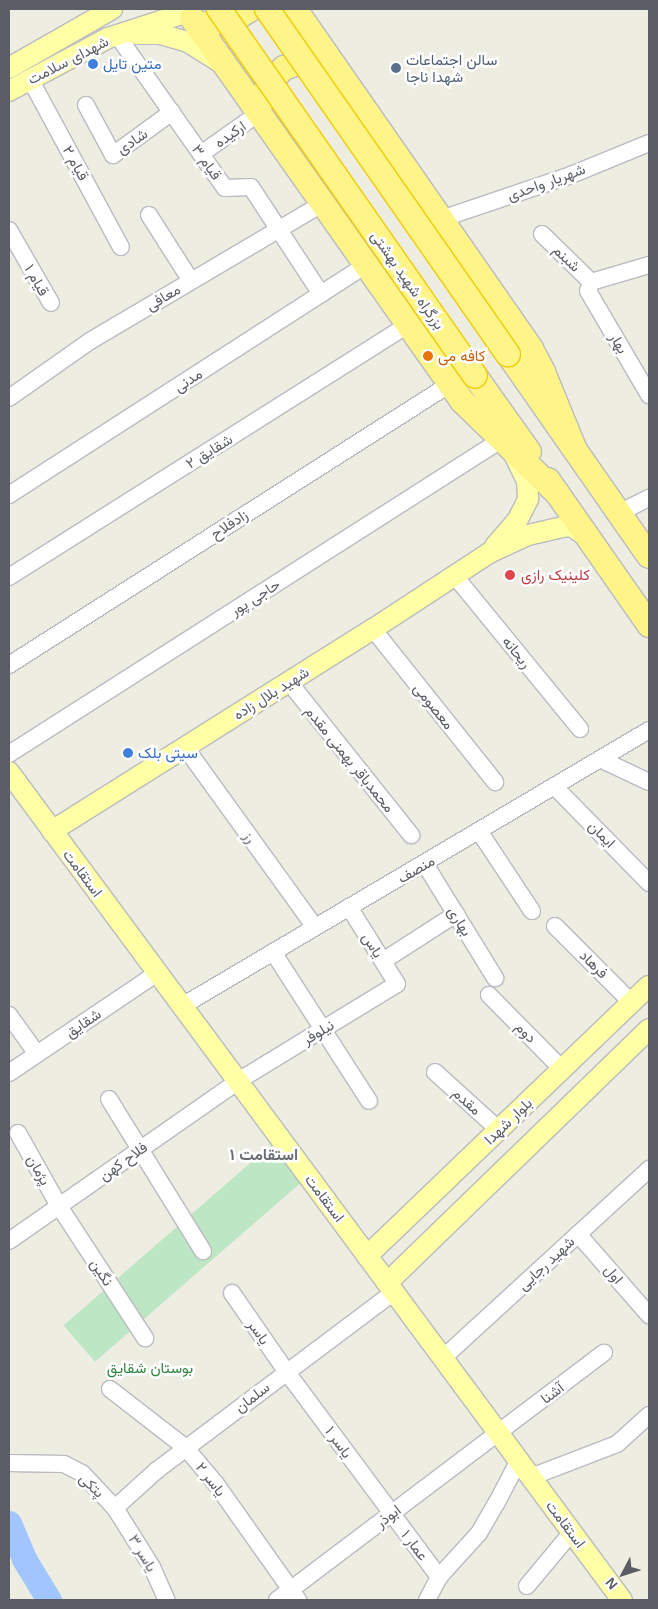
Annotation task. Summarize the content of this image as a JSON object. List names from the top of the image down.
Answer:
{
  "streets": {
    "highway": ["بزرگراه شهید بهشتی"],
    "main road": [
      "شهدای سلامت",
      "شهید بلال زاده",
      "استقامت",
      "بلوار شهدا"
    ],
    "street": [
      "ارکیده",
      "شادی",
      "قیام ۳",
      "قیام ۲",
      "شهریار واحدی",
      "شبنم",
      "قیام ۱",
      "معافی",
      "بهار",
      "مدنی",
      "شقایق ۲",
      "زادفلاح",
      "حاجی پور",
      "ریحانه",
      "معصومی",
      "محمدباقر بهمنی مقدم",
      "ایمان",
      "رز",
      "منصف",
      "بهاری",
      "یاس",
      "فرهاد",
      "شقایق",
      "نیلوفر",
      "دوم",
      "مقدم",
      "فلاح کهن",
      "پژمان",
      "شهید رجایی",
      "نگین",
      "اول",
      "یاسر",
      "آشنا",
      "سلمان",
      "یاسر ۱",
      "یاسر ۲",
      "پتکی",
      "ابوذر",
      "عمار ۱",
      "یاسر ۳"
    ]
  },
  "crossings": [
    ["شهدای سلامت", "قیام ۳"],
    ["شهدای سلامت", "قیام ۲"],
    ["ارکیده", "قیام ۳"],
    ["شادی", "قیام ۳"],
    ["قیام ۳", "معافی"],
    ["قیام ۳", "مدنی"],
    ["شبنم", "بهار"],
    ["بزرگراه شهید بهشتی", "شهید بلال زاده"],
    ["حاجی پور", "شهید بلال زاده"],
    ["ریحانه", "شهید بلال زاده"],
    ["شهید بلال زاده", "معصومی"],
    ["شهید بلال زاده", "محمدباقر بهمنی مقدم"],
    ["شهید بلال زاده", "رز"],
    ["شهید بلال زاده", "استقامت"],
    ["ایمان", "منصف"],
    ["رز", "منصف"],
    ["منصف", "استقامت"],
    ["منصف", "بهاری"],
    ["منصف", "یاس"],
    ["استقامت", "شقایق"],
    ["استقامت", "نیلوفر"],
    ["استقامت", "بلوار شهدا"],
    ["استقامت", "فلاح کهن"],
    ["استقامت", "شهید رجایی"],
    ["استقامت", "آشنا"],
    ["استقامت", "سلمان"],
    ["استقامت", "ابوذر"],
    ["یاس", "نیلوفر"],
    ["فرهاد", "بلوار شهدا"],
    ["نیلوفر", "فلاح کهن"],
    ["دوم", "بلوار شهدا"],
    ["مقدم", "بلوار شهدا"],
    ["فلاح کهن", "پژمان"],
    ["فلاح کهن", "نگین"],
    ["پژمان", "نگین"],
    ["شهید رجایی", "اول"],
    ["یاسر", "سلمان"],
    ["یاسر", "یاسر ۱"],
    ["آشنا", "ابوذر"],
    ["سلمان", "یاسر ۱"],
    ["سلمان", "یاسر ۲"],
    ["سلمان", "پتکی"],
    ["سلمان", "یاسر ۳"],
    ["یاسر ۱", "ابوذر"],
    ["یاسر ۱", "عمار ۱"],
    ["یاسر ۲", "ابوذر"],
    ["پتکی", "یاسر ۳"],
    ["ابوذر", "عمار ۱"]
  ],
  "districts": ["استقامت ۱"],
  "parks": ["بوستان شقایق"],
  "places": [
    "متین تایل",
    "سالن اجتماعات شهدا ناجا",
    "کافه می",
    "کلینیک رازی",
    "سیتی بلک"
  ],
  "north": "bottom left"
}
